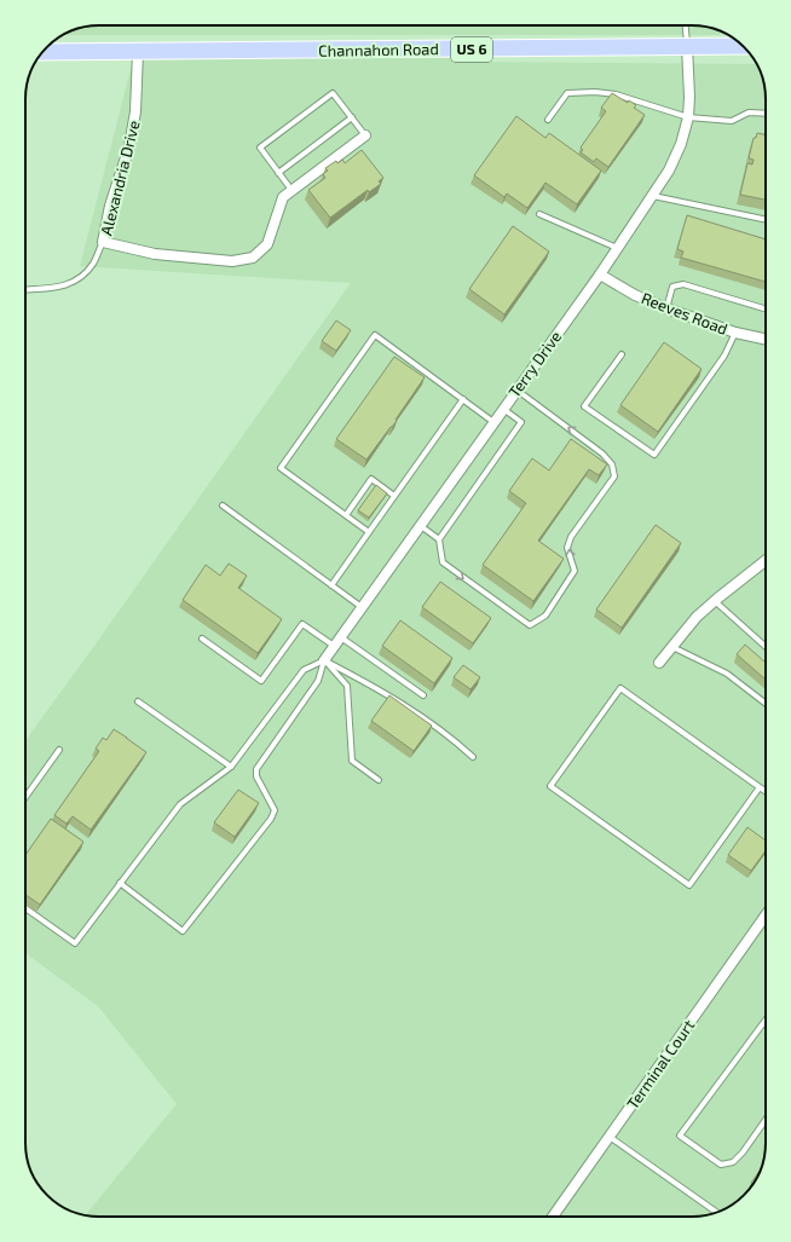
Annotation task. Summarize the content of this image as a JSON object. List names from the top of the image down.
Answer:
{
  "streets": {
    "main road": ["Channahon Road", "US 6"],
    "street": [
      "Alexandria Drive",
      "Reeves Road",
      "Terry Drive",
      "Terminal Court"
    ]
  },
  "crossings": [
    ["Channahon Road", "Alexandria Drive"],
    ["Channahon Road", "Terry Drive"],
    ["Reeves Road", "Terry Drive"]
  ]
}
